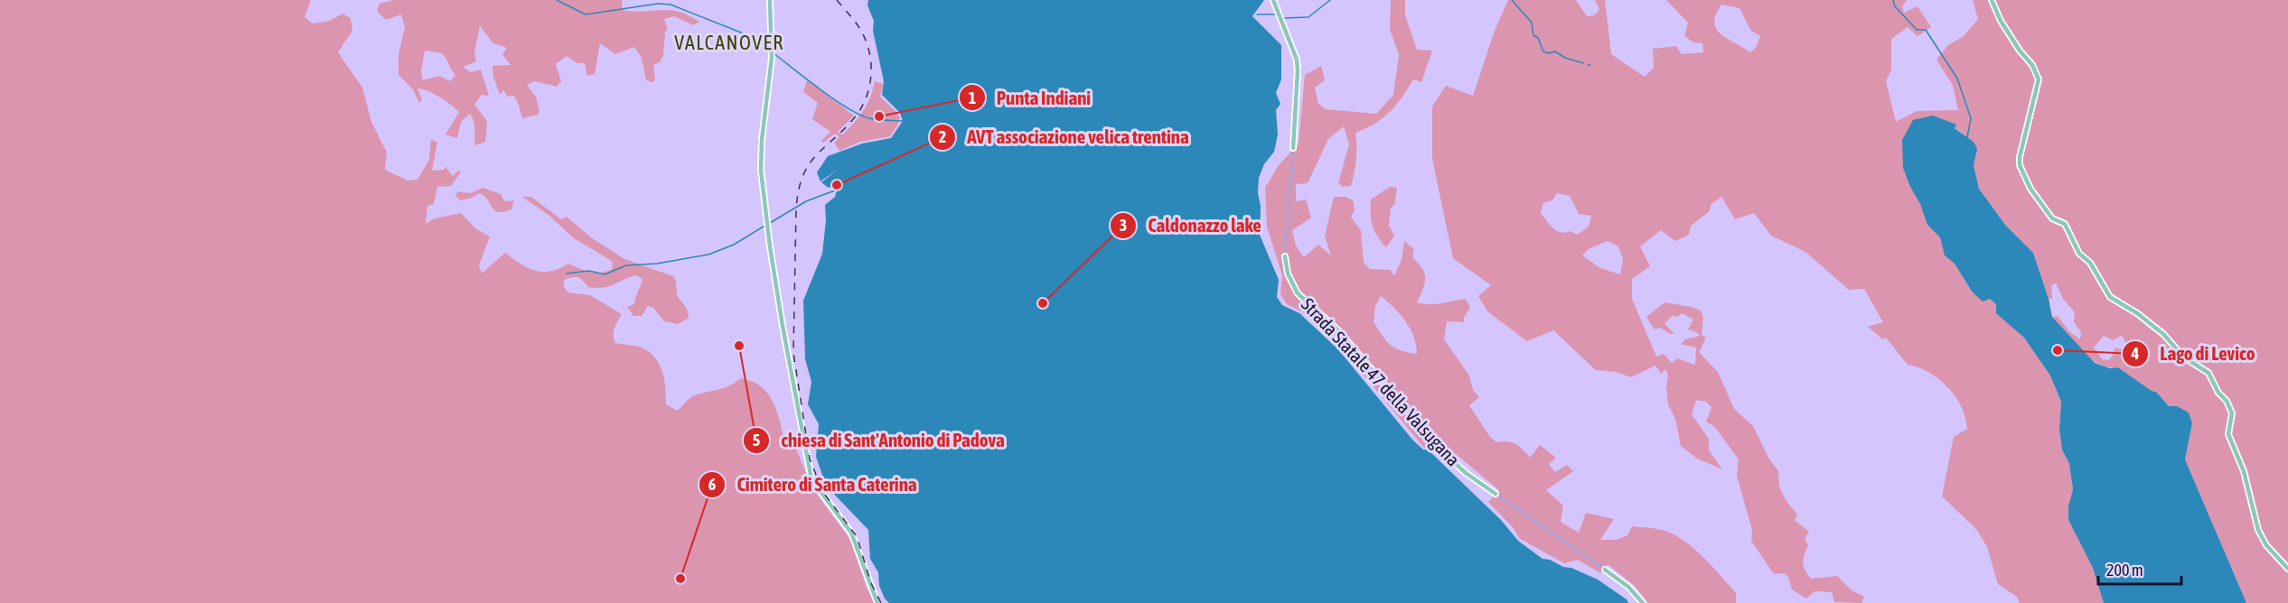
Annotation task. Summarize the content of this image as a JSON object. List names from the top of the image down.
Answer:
{
  "streets": {
    "main road": ["Strada Statale 47 della Valsugana"]
  },
  "districts": ["VALCANOVER"],
  "places": [
    "Punta Indiani",
    "AVT associazione velica trentina",
    "Caldonazzo lake",
    "chiesa di Sant'Antonio di Padova",
    "Lago di Levico",
    "Cimitero di Santa Caterina"
  ],
  "scale_bar": "200 m"
}
